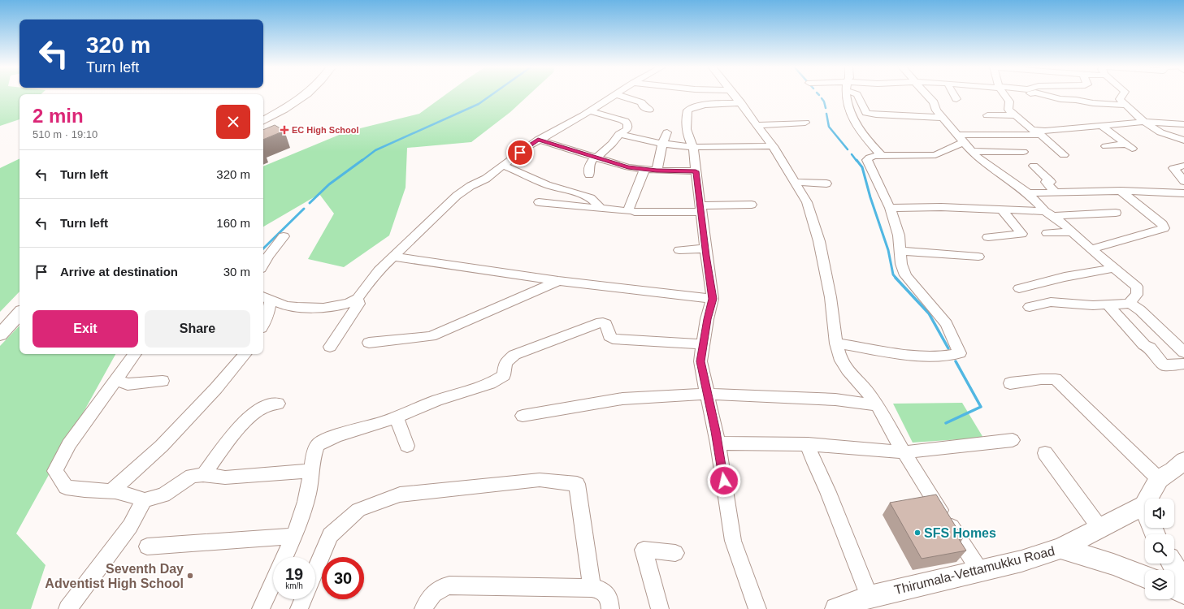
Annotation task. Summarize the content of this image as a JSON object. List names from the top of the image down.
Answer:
{
  "streets": {
    "main road": ["Thirumala-Vettamukku Road"]
  },
  "places": {
    "health": ["EC High School"],
    "other": ["SFS Homes", "Seventh Day Adventist High School"]
  },
  "page": {
    "turn": ["320 m", "Turn left"],
    "heading": ["2 min", "510 m · 19:10"],
    "list": [
      {
        "name": "Turn left",
        "value": "320 m"
      },
      {
        "name": "Turn left",
        "value": "160 m"
      },
      {
        "name": "Arrive at destination",
        "value": "30 m"
      }
    ],
    "buttons": ["Exit", "Share"],
    "speed": "19 km/h",
    "limit": "30"
  }
}
